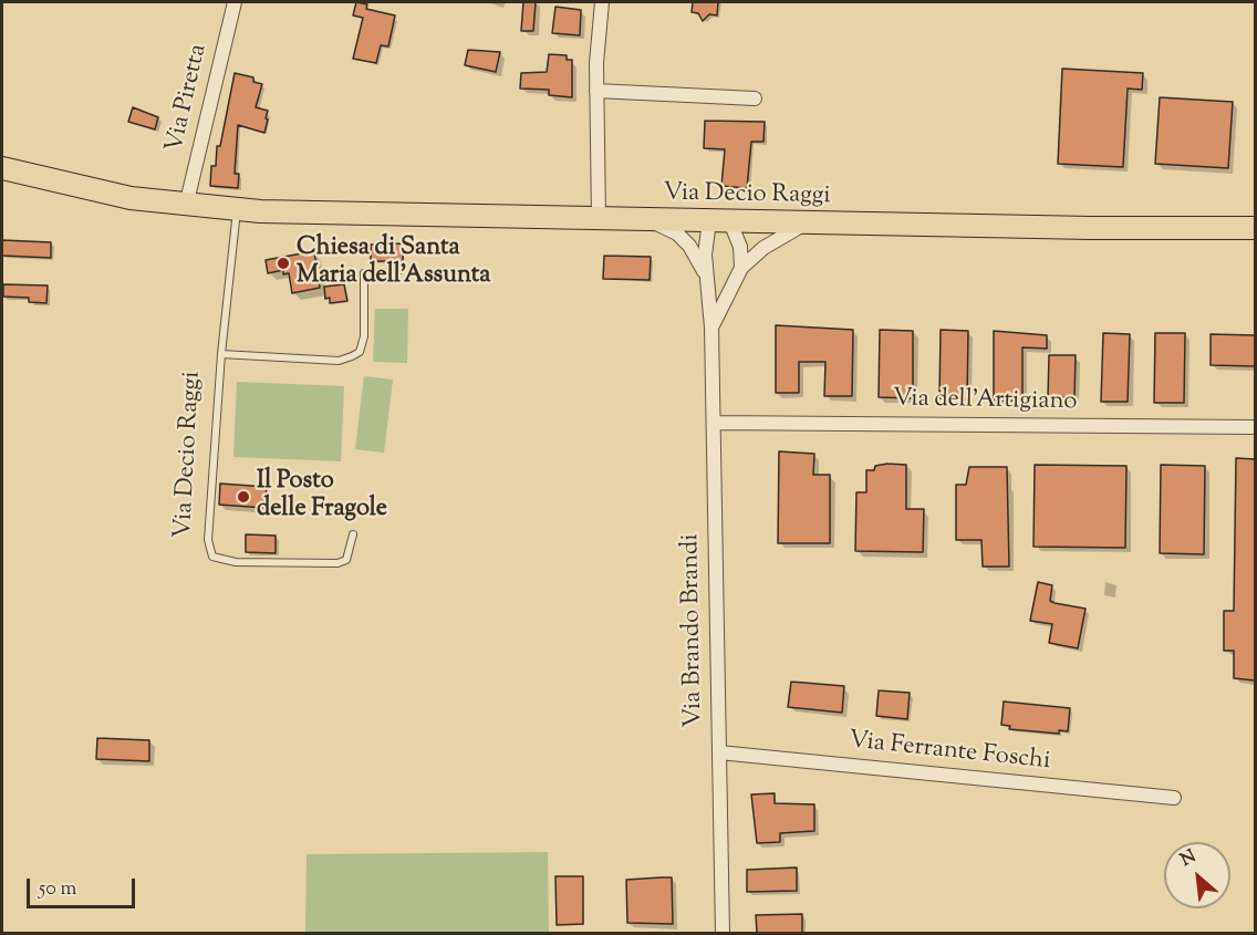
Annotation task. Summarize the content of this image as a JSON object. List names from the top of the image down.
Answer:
{
  "streets": {
    "main road": ["Via Decio Raggi"],
    "street": [
      "Via Piretta",
      "Via dell'Artigiano",
      "Via Brando Brandi",
      "Via Ferrante Foschi"
    ]
  },
  "crossings": [
    ["Via Piretta", "Via Decio Raggi"],
    ["Via Decio Raggi", "Via Brando Brandi"],
    ["Via dell'Artigiano", "Via Brando Brandi"],
    ["Via Brando Brandi", "Via Ferrante Foschi"]
  ],
  "places": ["Chiesa di Santa Maria dell'Assunta", "Il Posto delle Fragole"],
  "scale_bar": "50 m",
  "north": "top left"
}
